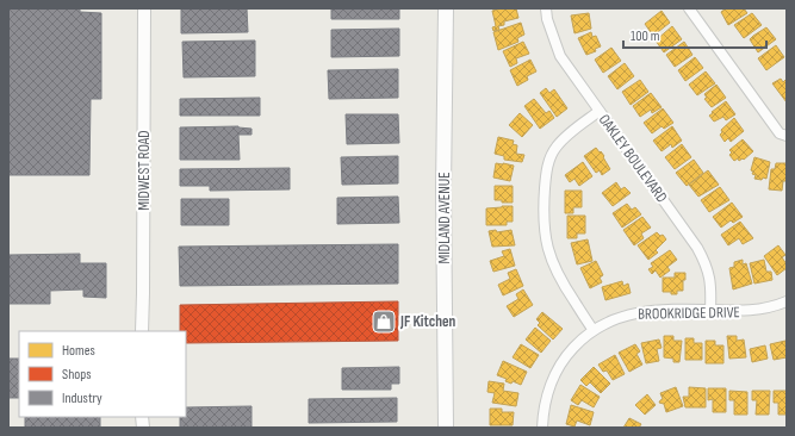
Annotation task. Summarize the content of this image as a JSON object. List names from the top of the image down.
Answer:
{
  "streets": {
    "main road": ["MIDLAND AVENUE"],
    "street": ["OAKLEY BOULEVARD", "MIDWEST ROAD", "BROOKRIDGE DRIVE"]
  },
  "crossings": [
    ["OAKLEY BOULEVARD", "BROOKRIDGE DRIVE"]
  ],
  "places": {
    "shop": ["JF Kitchen"]
  },
  "legend": ["Homes", "Shops", "Industry"],
  "scale_bar": "100 m"
}
